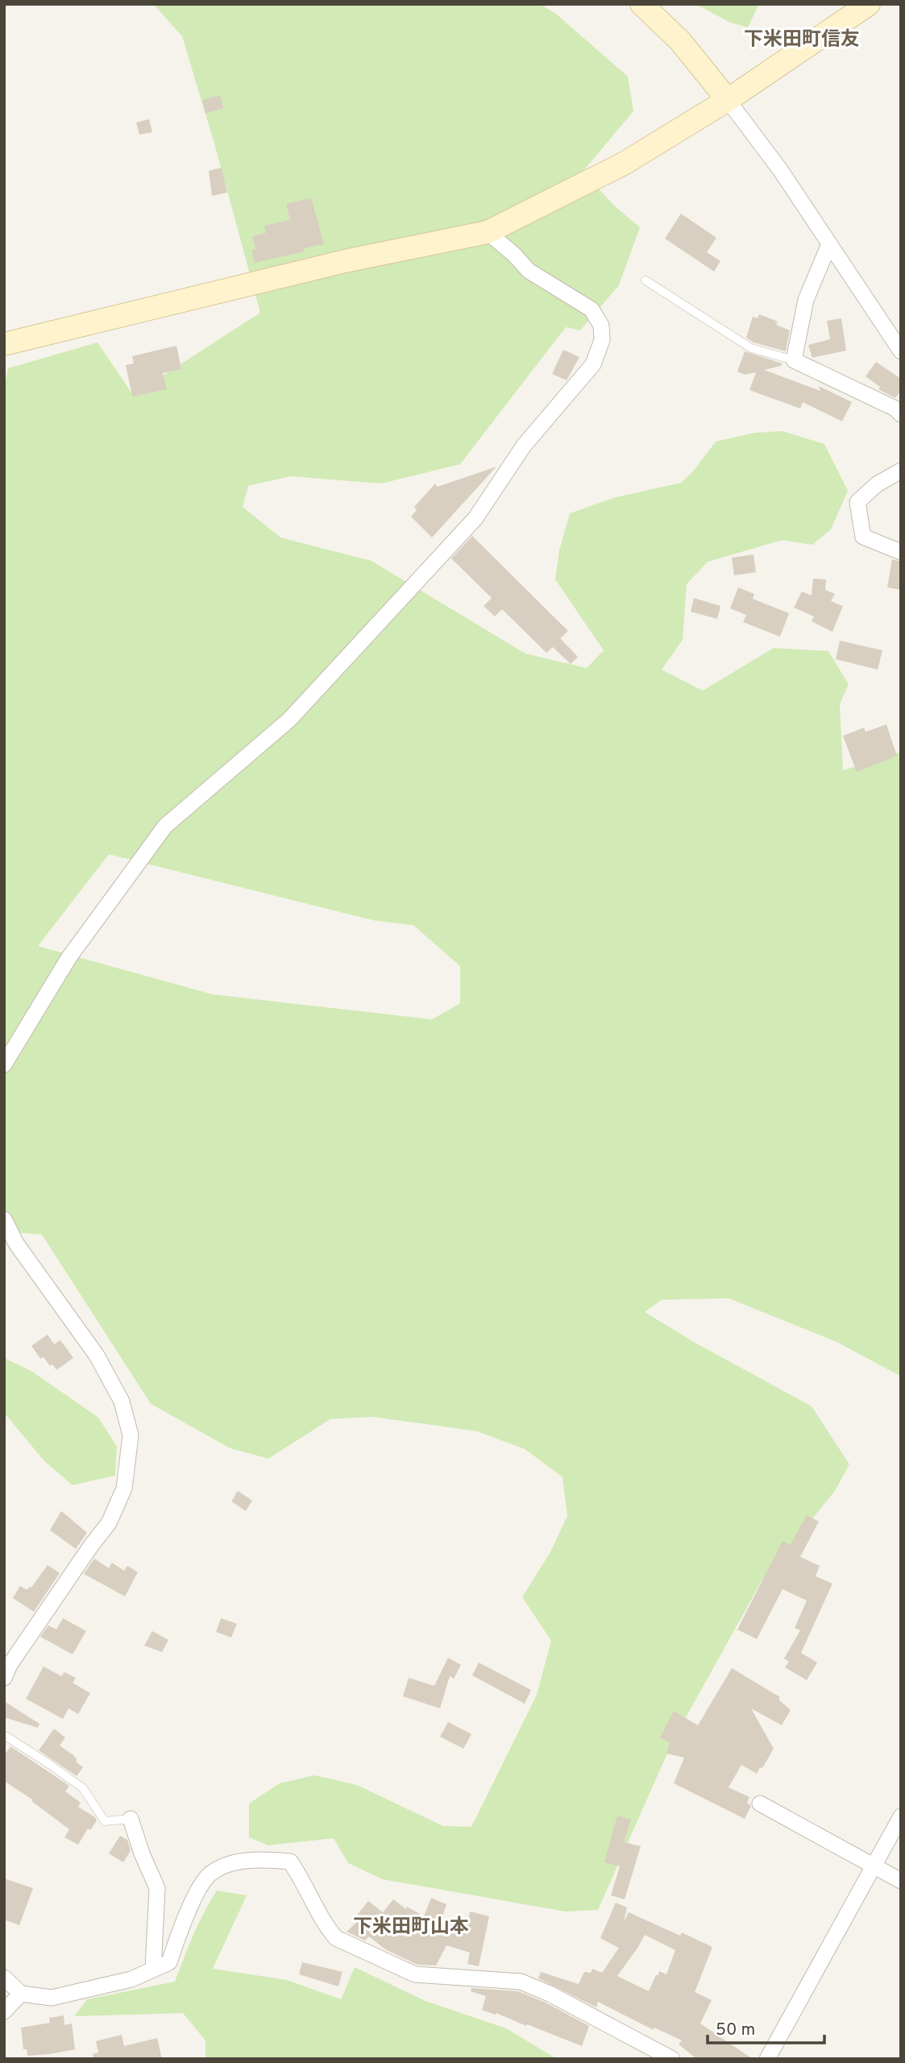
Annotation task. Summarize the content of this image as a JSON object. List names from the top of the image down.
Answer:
{
  "districts": ["下米田町信友", "下米田町山本"],
  "scale_bar": "50 m"
}
